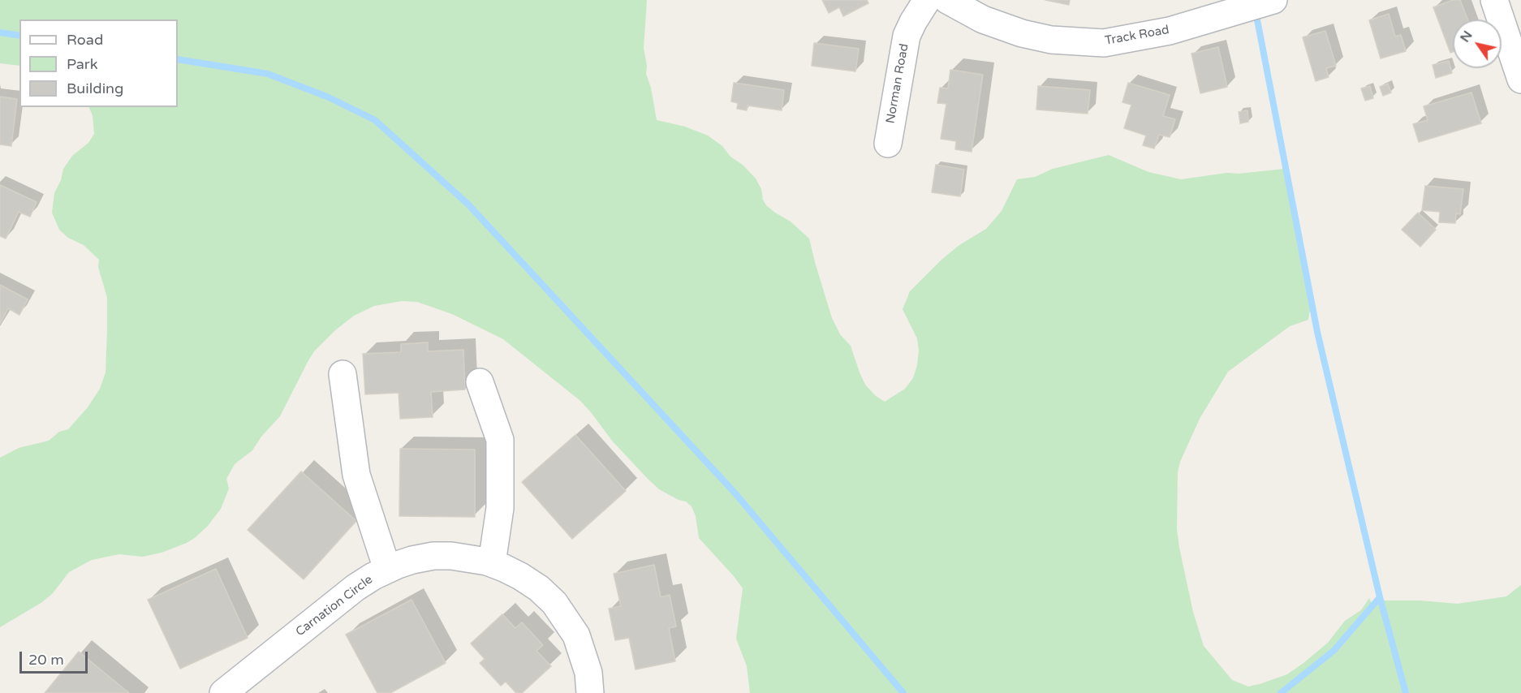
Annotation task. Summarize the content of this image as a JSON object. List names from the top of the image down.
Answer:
{
  "streets": {
    "street": ["Track Road", "Norman Road", "Carnation Circle"]
  },
  "legend": ["Road", "Park", "Building"],
  "scale_bar": "20 m",
  "north": "top left"
}
